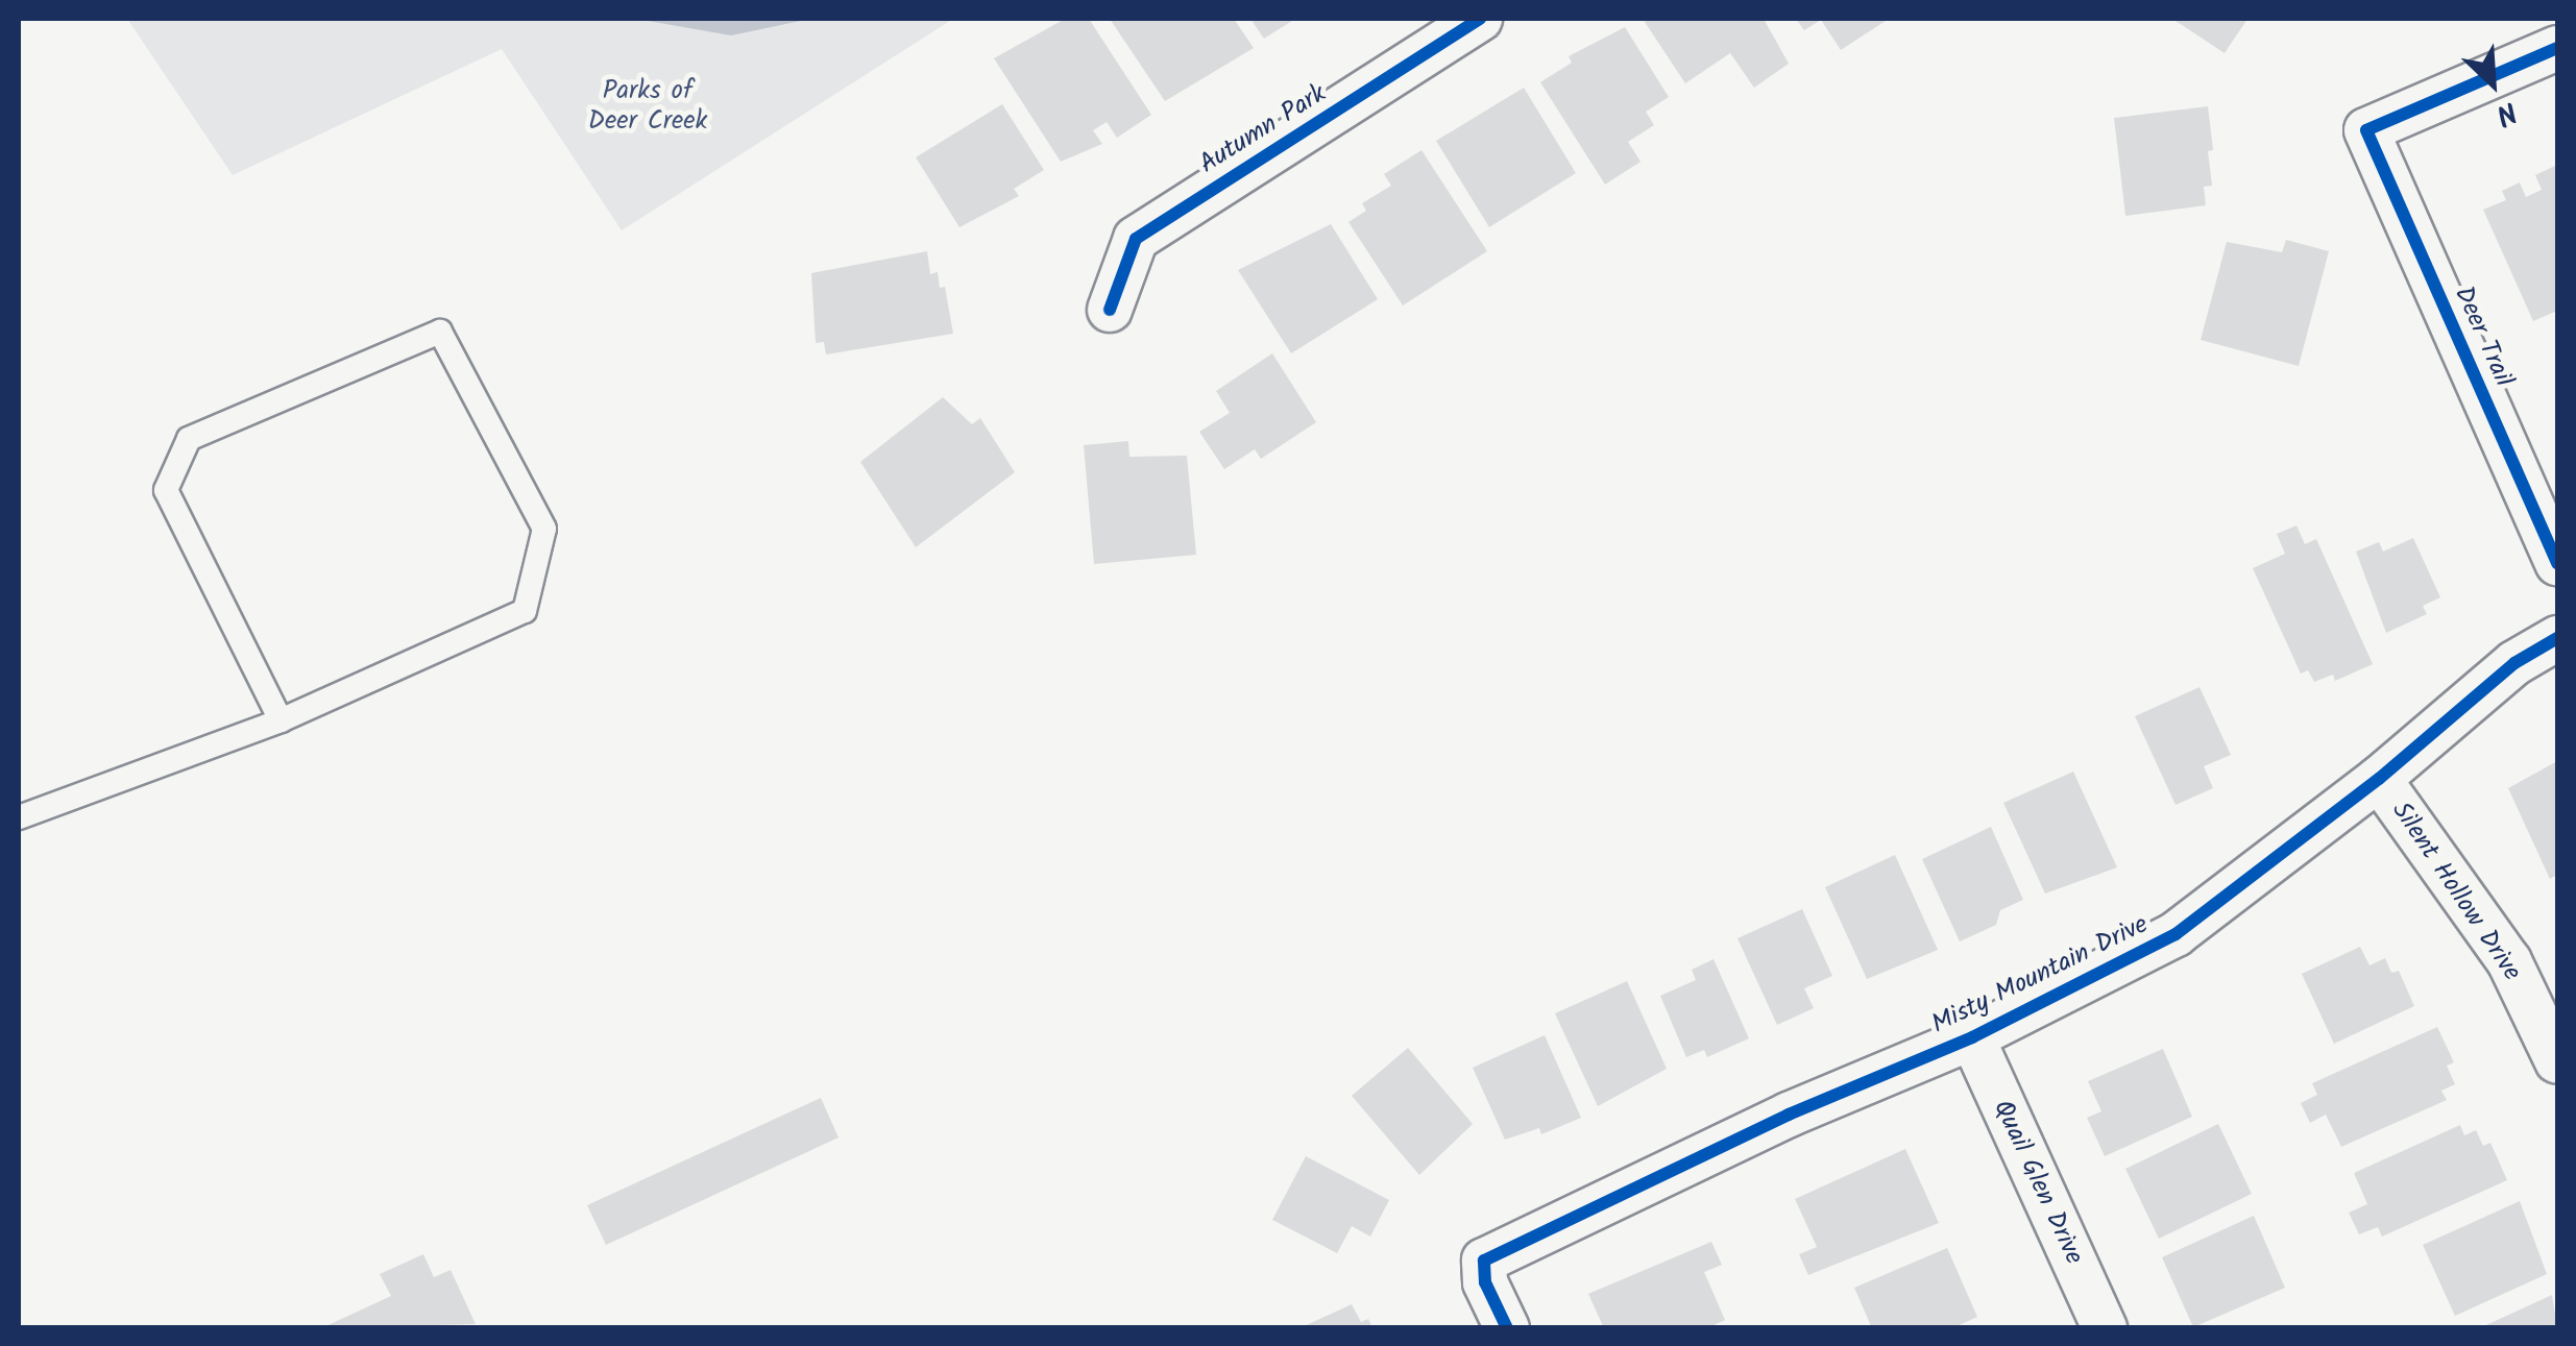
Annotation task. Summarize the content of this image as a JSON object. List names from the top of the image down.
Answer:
{
  "streets": {
    "street": [
      "Autumn Park",
      "Deer Trail",
      "Silent Hollow Drive",
      "Misty Mountain Drive",
      "Quail Glen Drive"
    ]
  },
  "crossings": [
    ["Silent Hollow Drive", "Misty Mountain Drive"],
    ["Misty Mountain Drive", "Quail Glen Drive"]
  ],
  "parks": ["Parks of Deer Creek"],
  "north": "bottom right"
}
